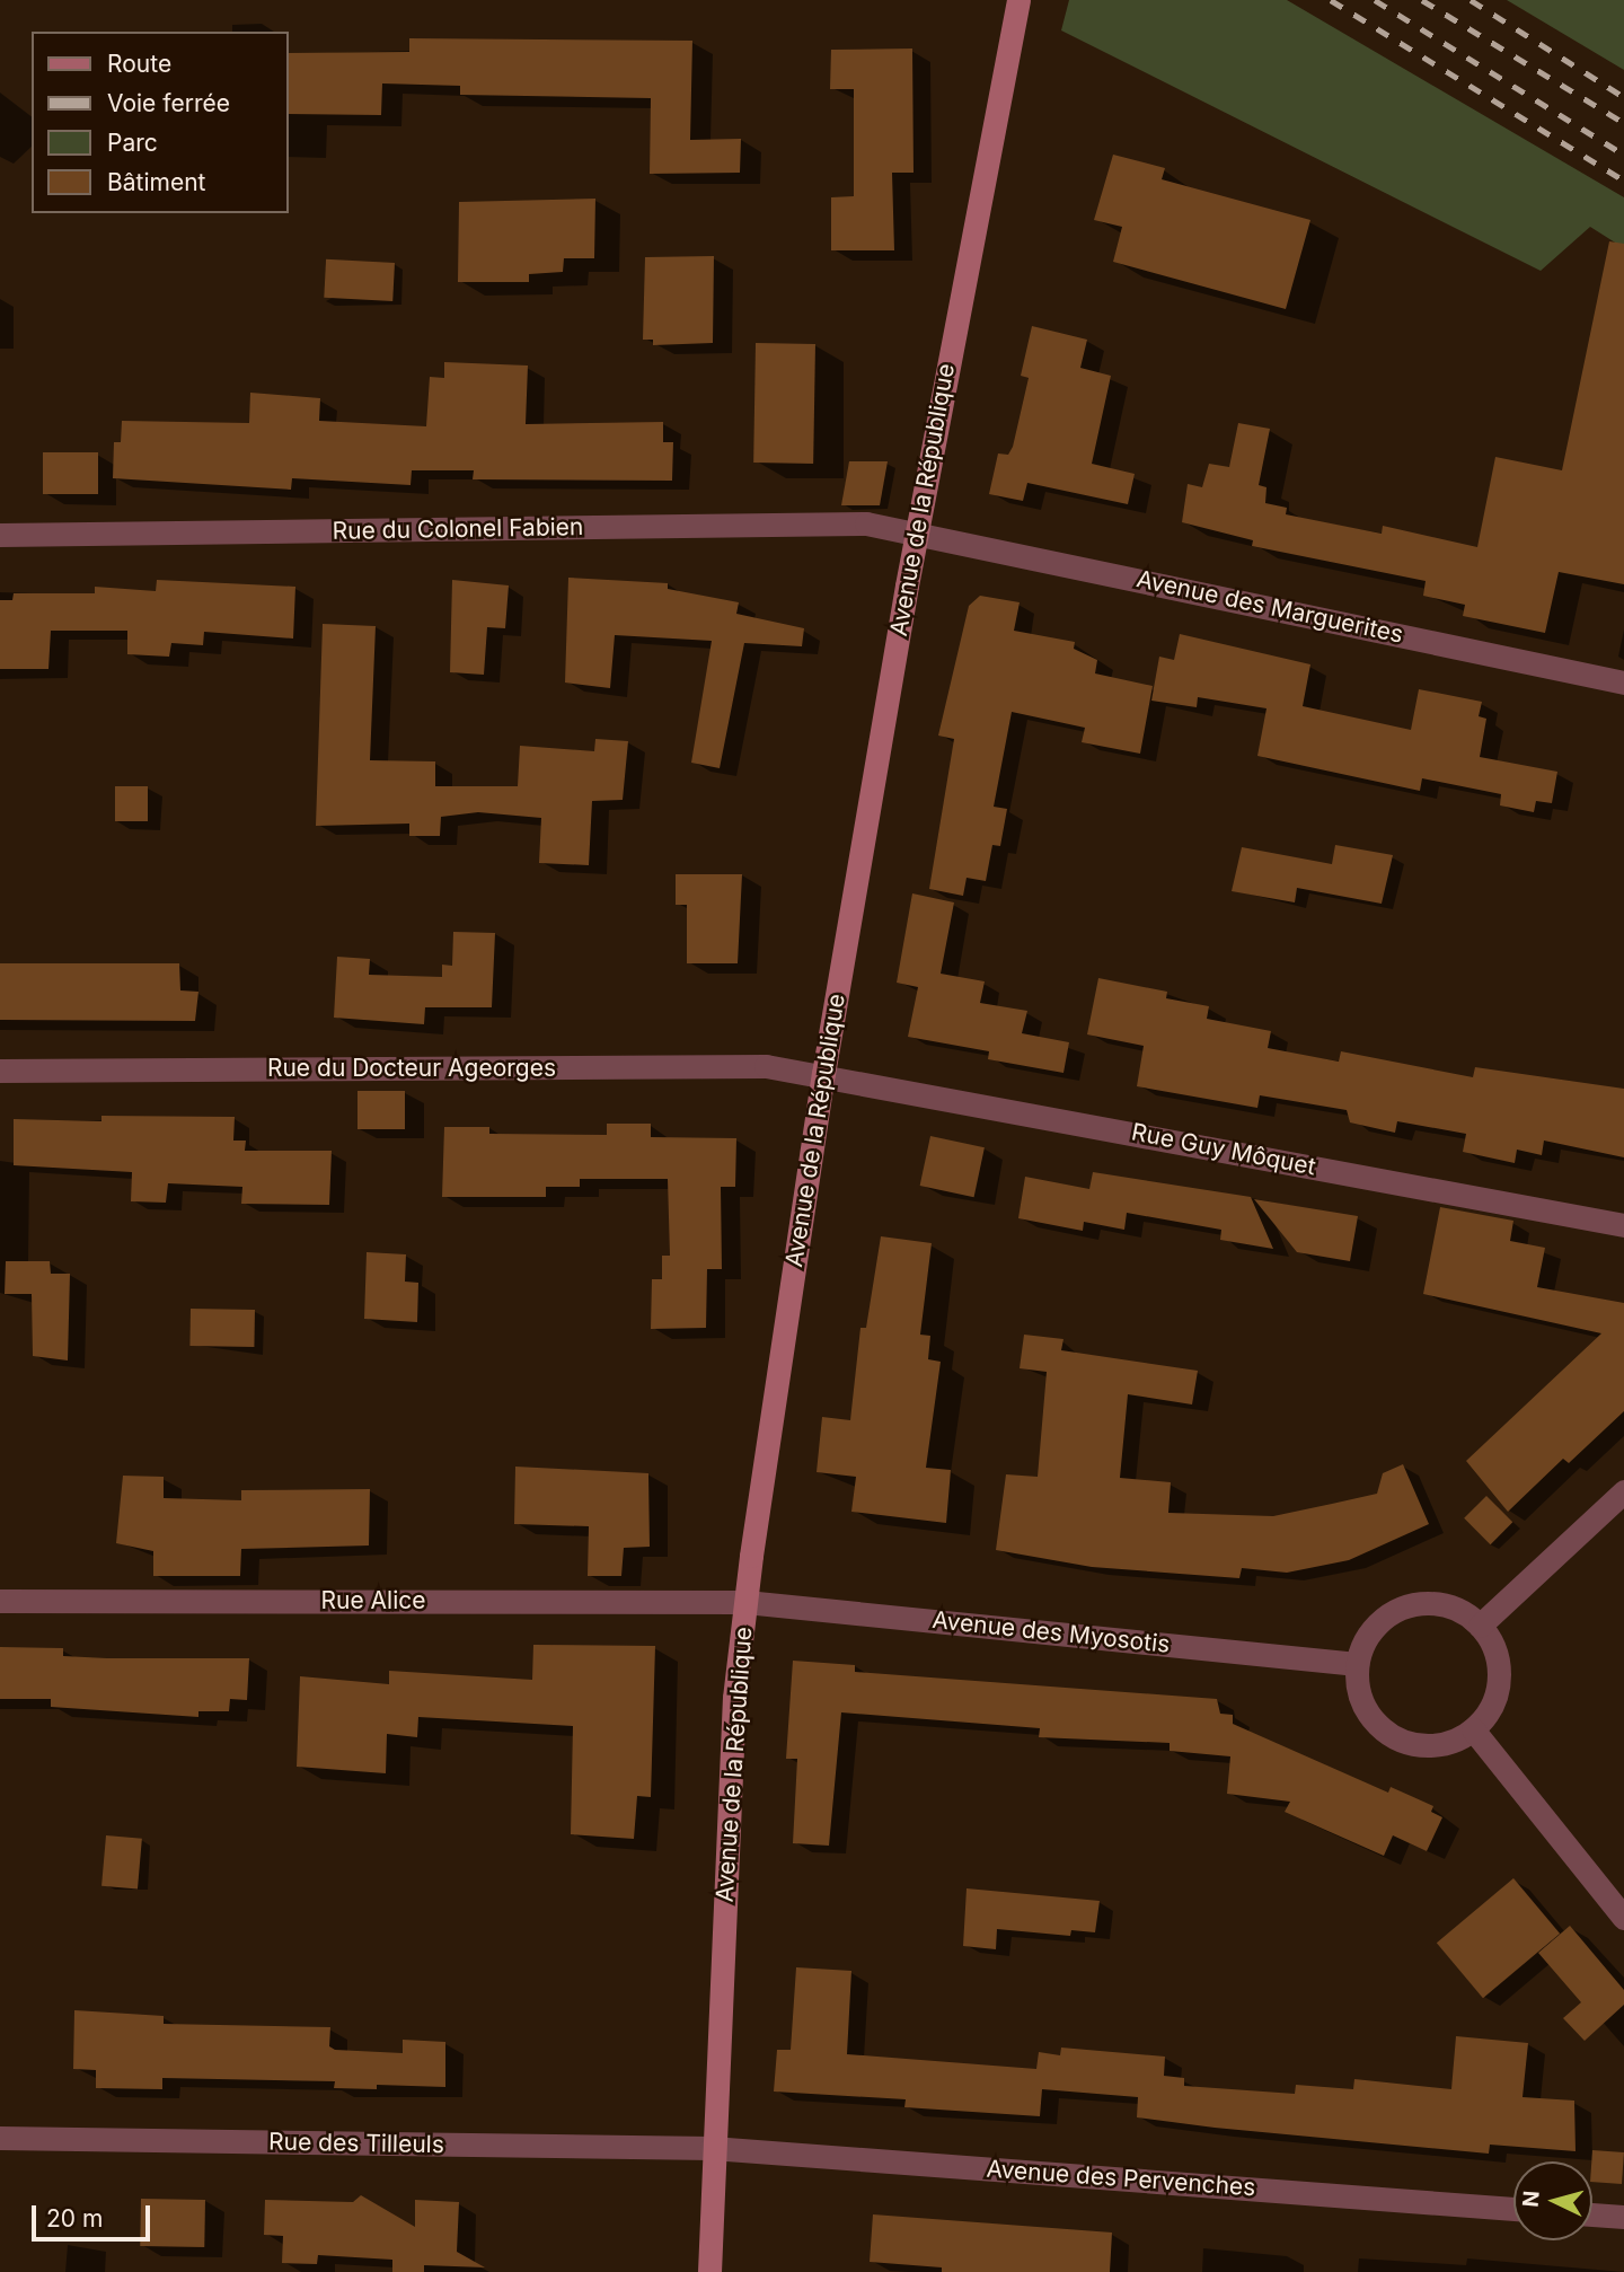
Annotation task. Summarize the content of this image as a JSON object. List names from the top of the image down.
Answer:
{
  "streets": {
    "main road": ["Avenue de la République"],
    "street": [
      "Rue du Colonel Fabien",
      "Avenue des Marguerites",
      "Rue du Docteur Ageorges",
      "Rue Guy Môquet",
      "Rue Alice",
      "Avenue des Myosotis",
      "Rue des Tilleuls",
      "Avenue des Pervenches"
    ]
  },
  "crossings": [
    ["Avenue de la République", "Rue du Colonel Fabien"],
    ["Avenue de la République", "Avenue des Marguerites"],
    ["Avenue de la République", "Rue du Docteur Ageorges"],
    ["Avenue de la République", "Rue Guy Môquet"],
    ["Avenue de la République", "Rue Alice"],
    ["Avenue de la République", "Avenue des Myosotis"],
    ["Avenue de la République", "Rue des Tilleuls"],
    ["Avenue de la République", "Avenue des Pervenches"],
    ["Rue du Colonel Fabien", "Avenue des Marguerites"],
    ["Rue du Docteur Ageorges", "Rue Guy Môquet"],
    ["Rue Alice", "Avenue des Myosotis"],
    ["Rue des Tilleuls", "Avenue des Pervenches"]
  ],
  "legend": [
    "Route",
    "Voie ferrée",
    "Parc",
    "Bâtiment"
  ],
  "scale_bar": "20 m",
  "north": "left"
}
